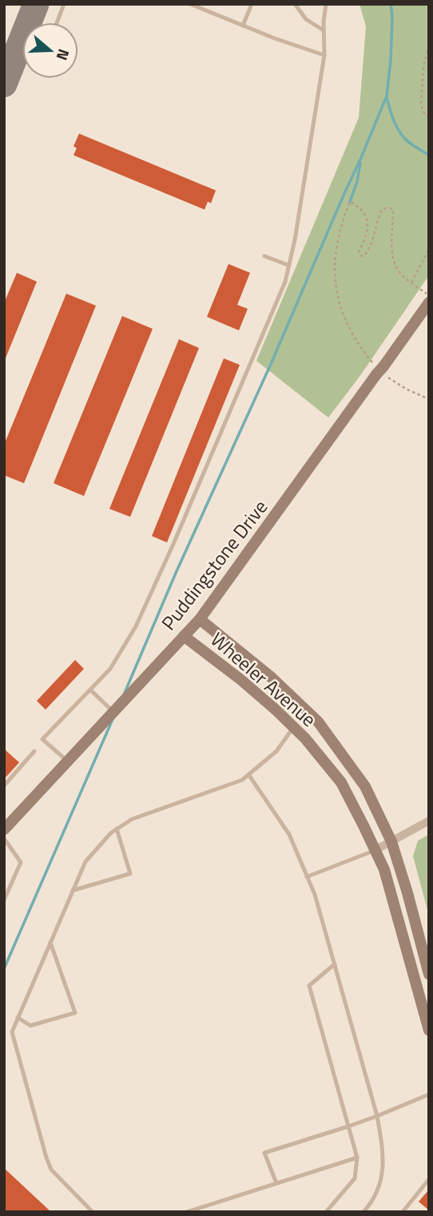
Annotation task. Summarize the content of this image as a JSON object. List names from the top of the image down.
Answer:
{
  "streets": {
    "street": ["Puddingstone Drive", "Wheeler Avenue"]
  },
  "crossings": [
    ["Puddingstone Drive", "Wheeler Avenue"]
  ],
  "north": "right"
}
